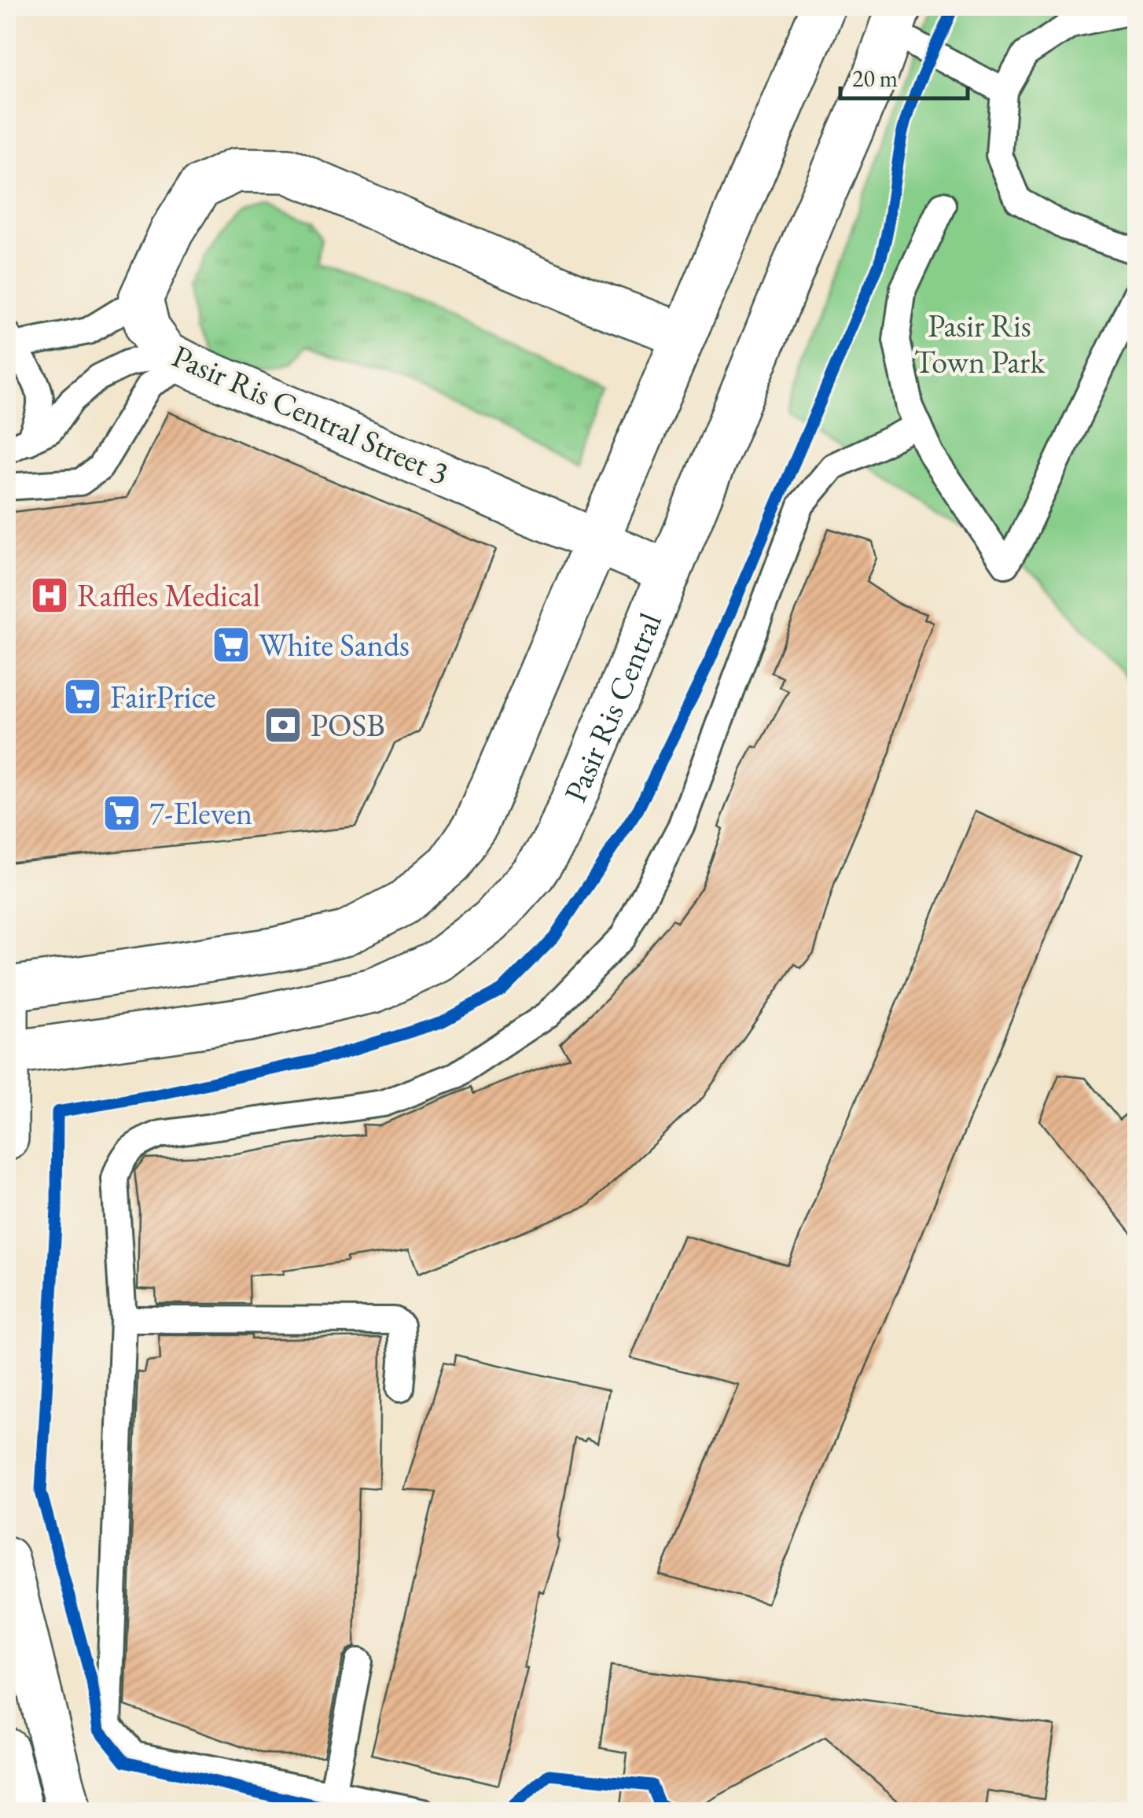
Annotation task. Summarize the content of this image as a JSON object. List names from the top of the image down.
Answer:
{
  "streets": {
    "street": ["Pasir Ris Central Street 3", "Pasir Ris Central"]
  },
  "crossings": [
    ["Pasir Ris Central Street 3", "Pasir Ris Central"]
  ],
  "parks": ["Pasir Ris Town Park"],
  "places": {
    "hospital": ["Raffles Medical"],
    "supermarket": ["White Sands", "FairPrice", "7-Eleven"],
    "bank": ["POSB"]
  },
  "scale_bar": "20 m"
}
